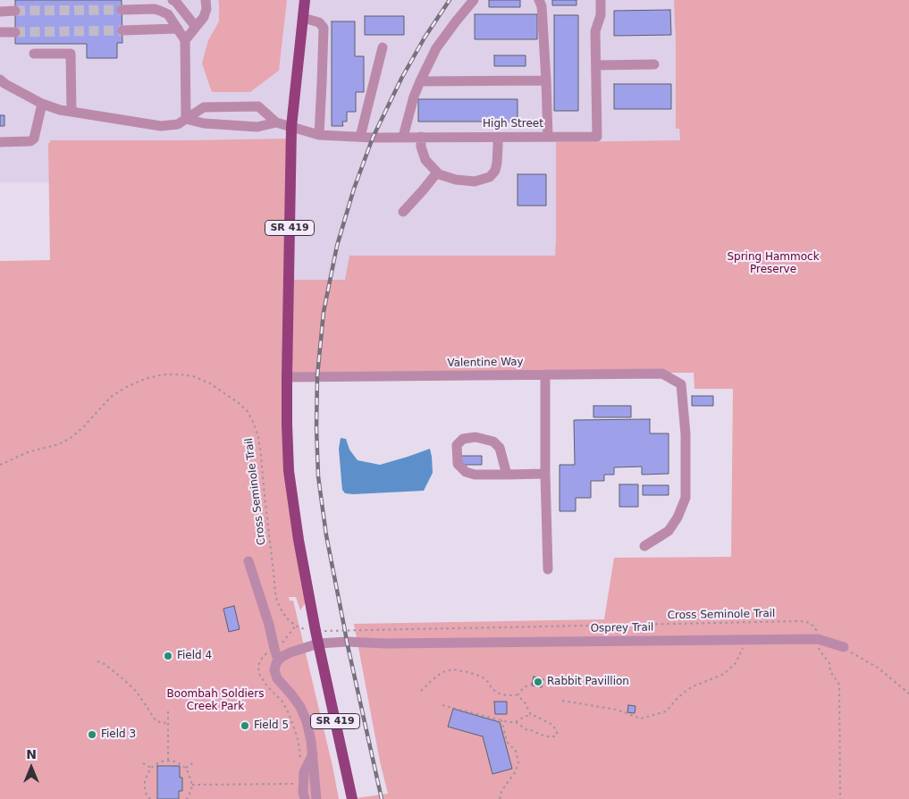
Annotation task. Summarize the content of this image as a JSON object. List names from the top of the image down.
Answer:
{
  "streets": {
    "main road": ["SR 419"],
    "street": ["High Street", "Valentine Way", "Osprey Trail"],
    "path": ["Cross Seminole Trail"]
  },
  "crossings": [
    ["High Street", "SR 419"],
    ["SR 419", "Valentine Way"],
    ["SR 419", "Osprey Trail"]
  ],
  "parks": ["Spring Hammock Preserve", "Boombah Soldiers Creek Park"],
  "places": [
    "Field 4",
    "Rabbit Pavillion",
    "Field 5",
    "Field 3"
  ],
  "north": "top"
}
